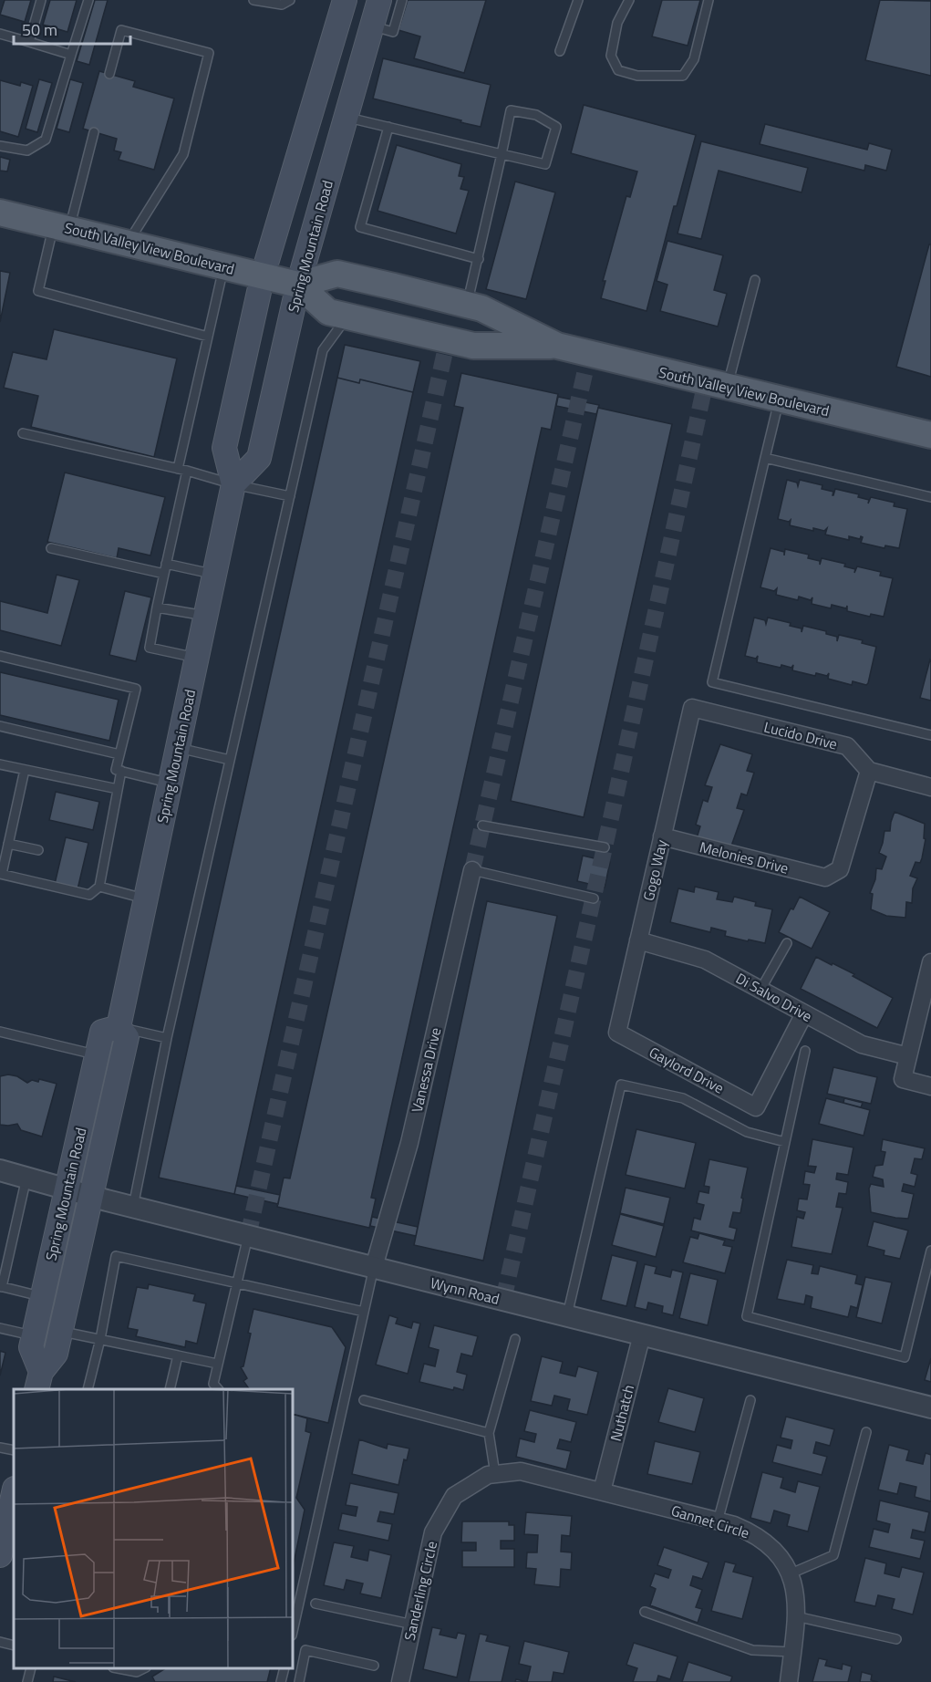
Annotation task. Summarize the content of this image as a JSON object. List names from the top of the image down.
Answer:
{
  "streets": {
    "main road": ["Spring Mountain Road", "South Valley View Boulevard"],
    "street": [
      "Lucido Drive",
      "Melonies Drive",
      "Gogo Way",
      "Di Salvo Drive",
      "Vanessa Drive",
      "Gaylord Drive",
      "Wynn Road",
      "Nuthatch",
      "Gannet Circle",
      "Sanderling Circle"
    ]
  },
  "crossings": [
    ["Spring Mountain Road", "South Valley View Boulevard"],
    ["Spring Mountain Road", "Wynn Road"],
    ["Lucido Drive", "Melonies Drive"],
    ["Lucido Drive", "Gogo Way"],
    ["Melonies Drive", "Gogo Way"],
    ["Gogo Way", "Di Salvo Drive"],
    ["Gogo Way", "Gaylord Drive"],
    ["Di Salvo Drive", "Gaylord Drive"],
    ["Vanessa Drive", "Wynn Road"],
    ["Wynn Road", "Nuthatch"],
    ["Nuthatch", "Gannet Circle"],
    ["Nuthatch", "Sanderling Circle"],
    ["Gannet Circle", "Sanderling Circle"]
  ],
  "scale_bar": "50 m"
}
